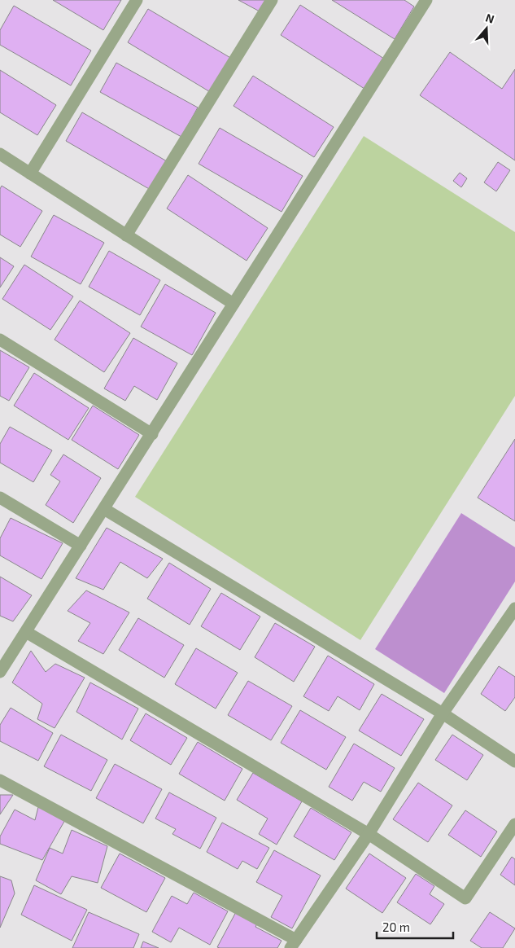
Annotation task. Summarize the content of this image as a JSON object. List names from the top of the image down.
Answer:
{
  "scale_bar": "20 m",
  "north": "top"
}
